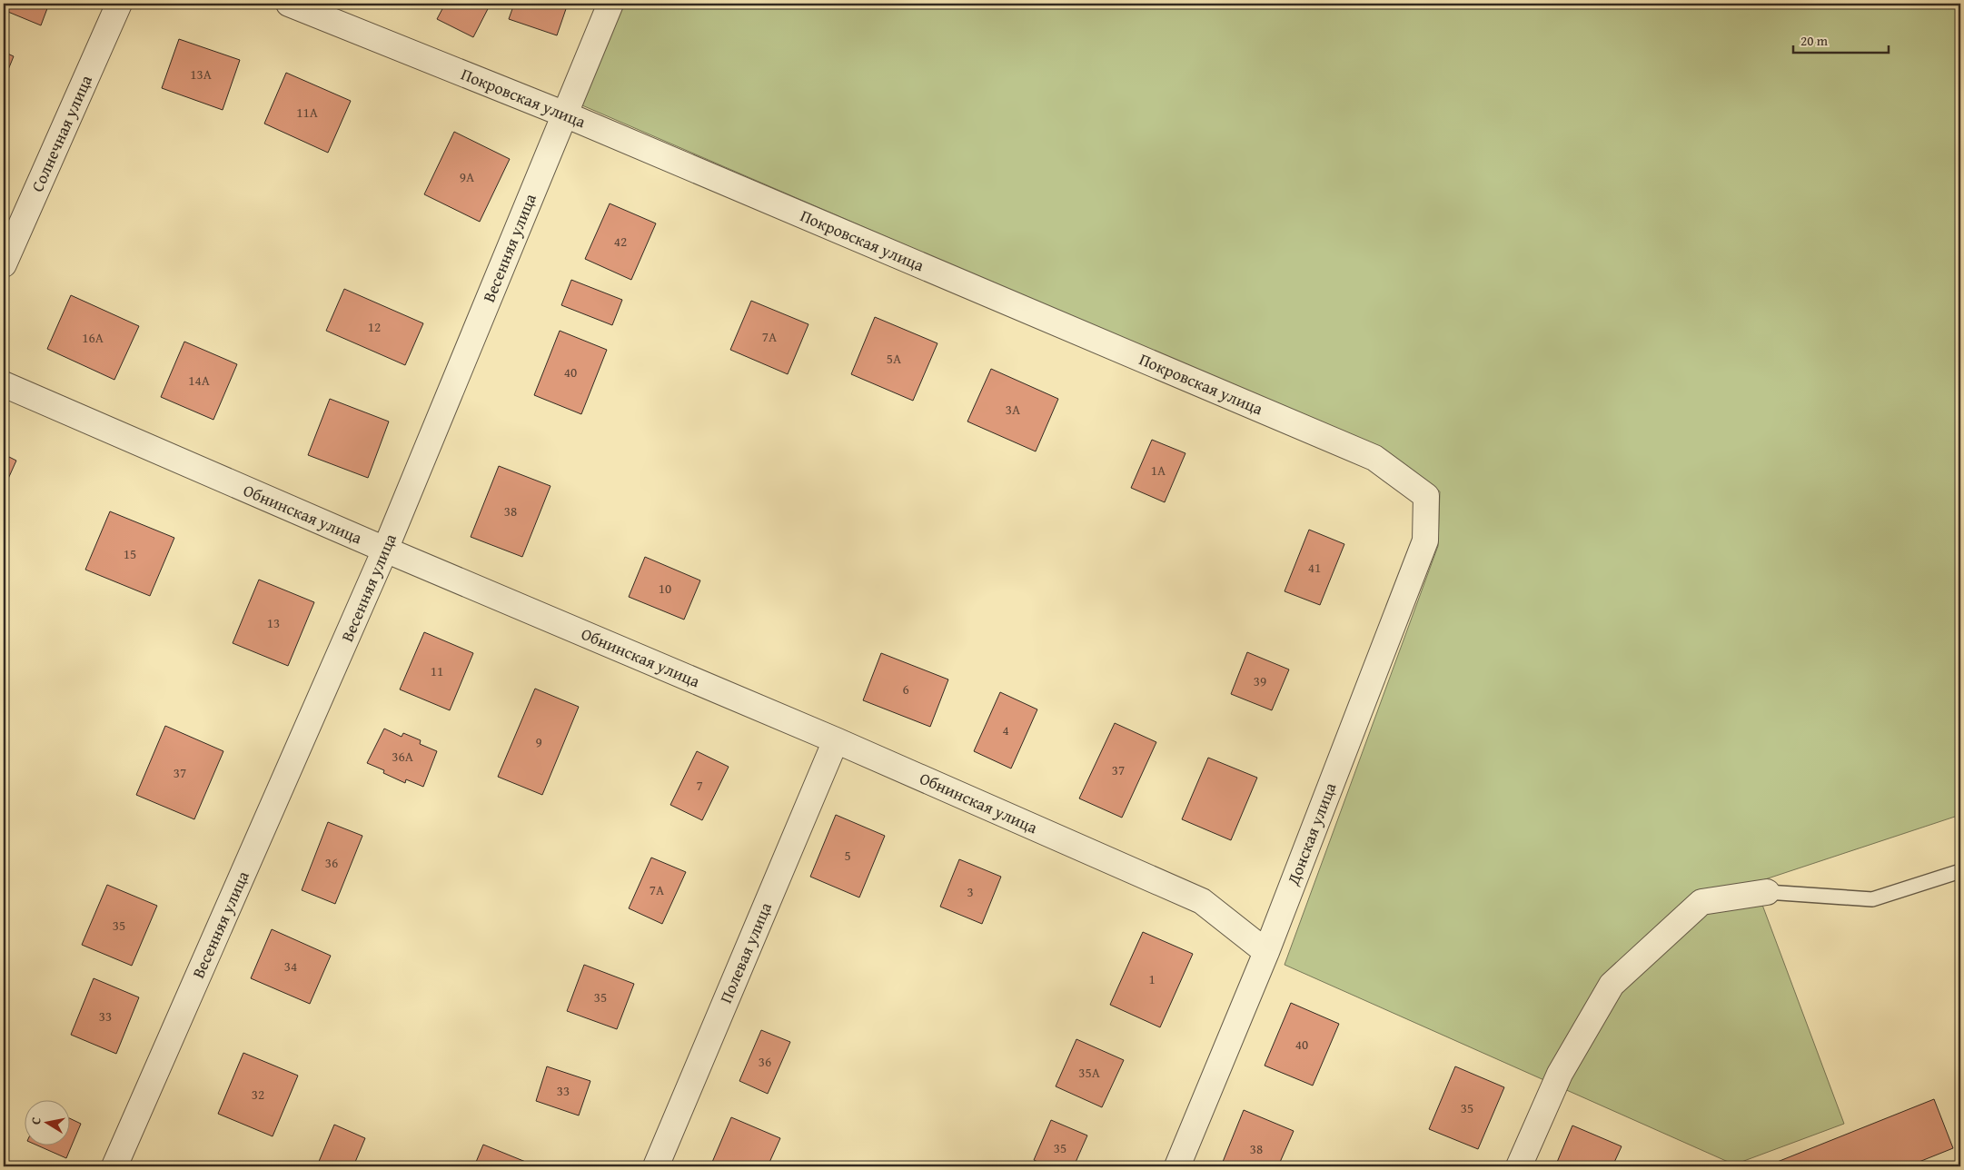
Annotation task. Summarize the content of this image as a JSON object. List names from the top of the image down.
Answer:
{
  "streets": {
    "street": [
      "Покровская улица",
      "Солнечная улица",
      "Весенняя улица",
      "Обнинская улица",
      "Донская улица",
      "Полевая улица"
    ]
  },
  "crossings": [
    ["Покровская улица", "Весенняя улица"],
    ["Покровская улица", "Донская улица"],
    ["Весенняя улица", "Обнинская улица"],
    ["Обнинская улица", "Донская улица"],
    ["Обнинская улица", "Полевая улица"]
  ],
  "house_numbers": [
    "13А",
    "11А",
    "9А",
    "42",
    "12",
    "7А",
    "16А",
    "5А",
    "40",
    "14А",
    "3А",
    "1А",
    "38",
    "15",
    "41",
    "10",
    "13",
    "11",
    "39",
    "6",
    "4",
    "9",
    "36А",
    "37",
    "37",
    "7",
    "5",
    "36",
    "7А",
    "3",
    "35",
    "34",
    "1",
    "35",
    "33",
    "40",
    "36",
    "35А",
    "33",
    "32",
    "35",
    "35",
    "38"
  ],
  "scale_bar": "20 m",
  "north": "left"
}
